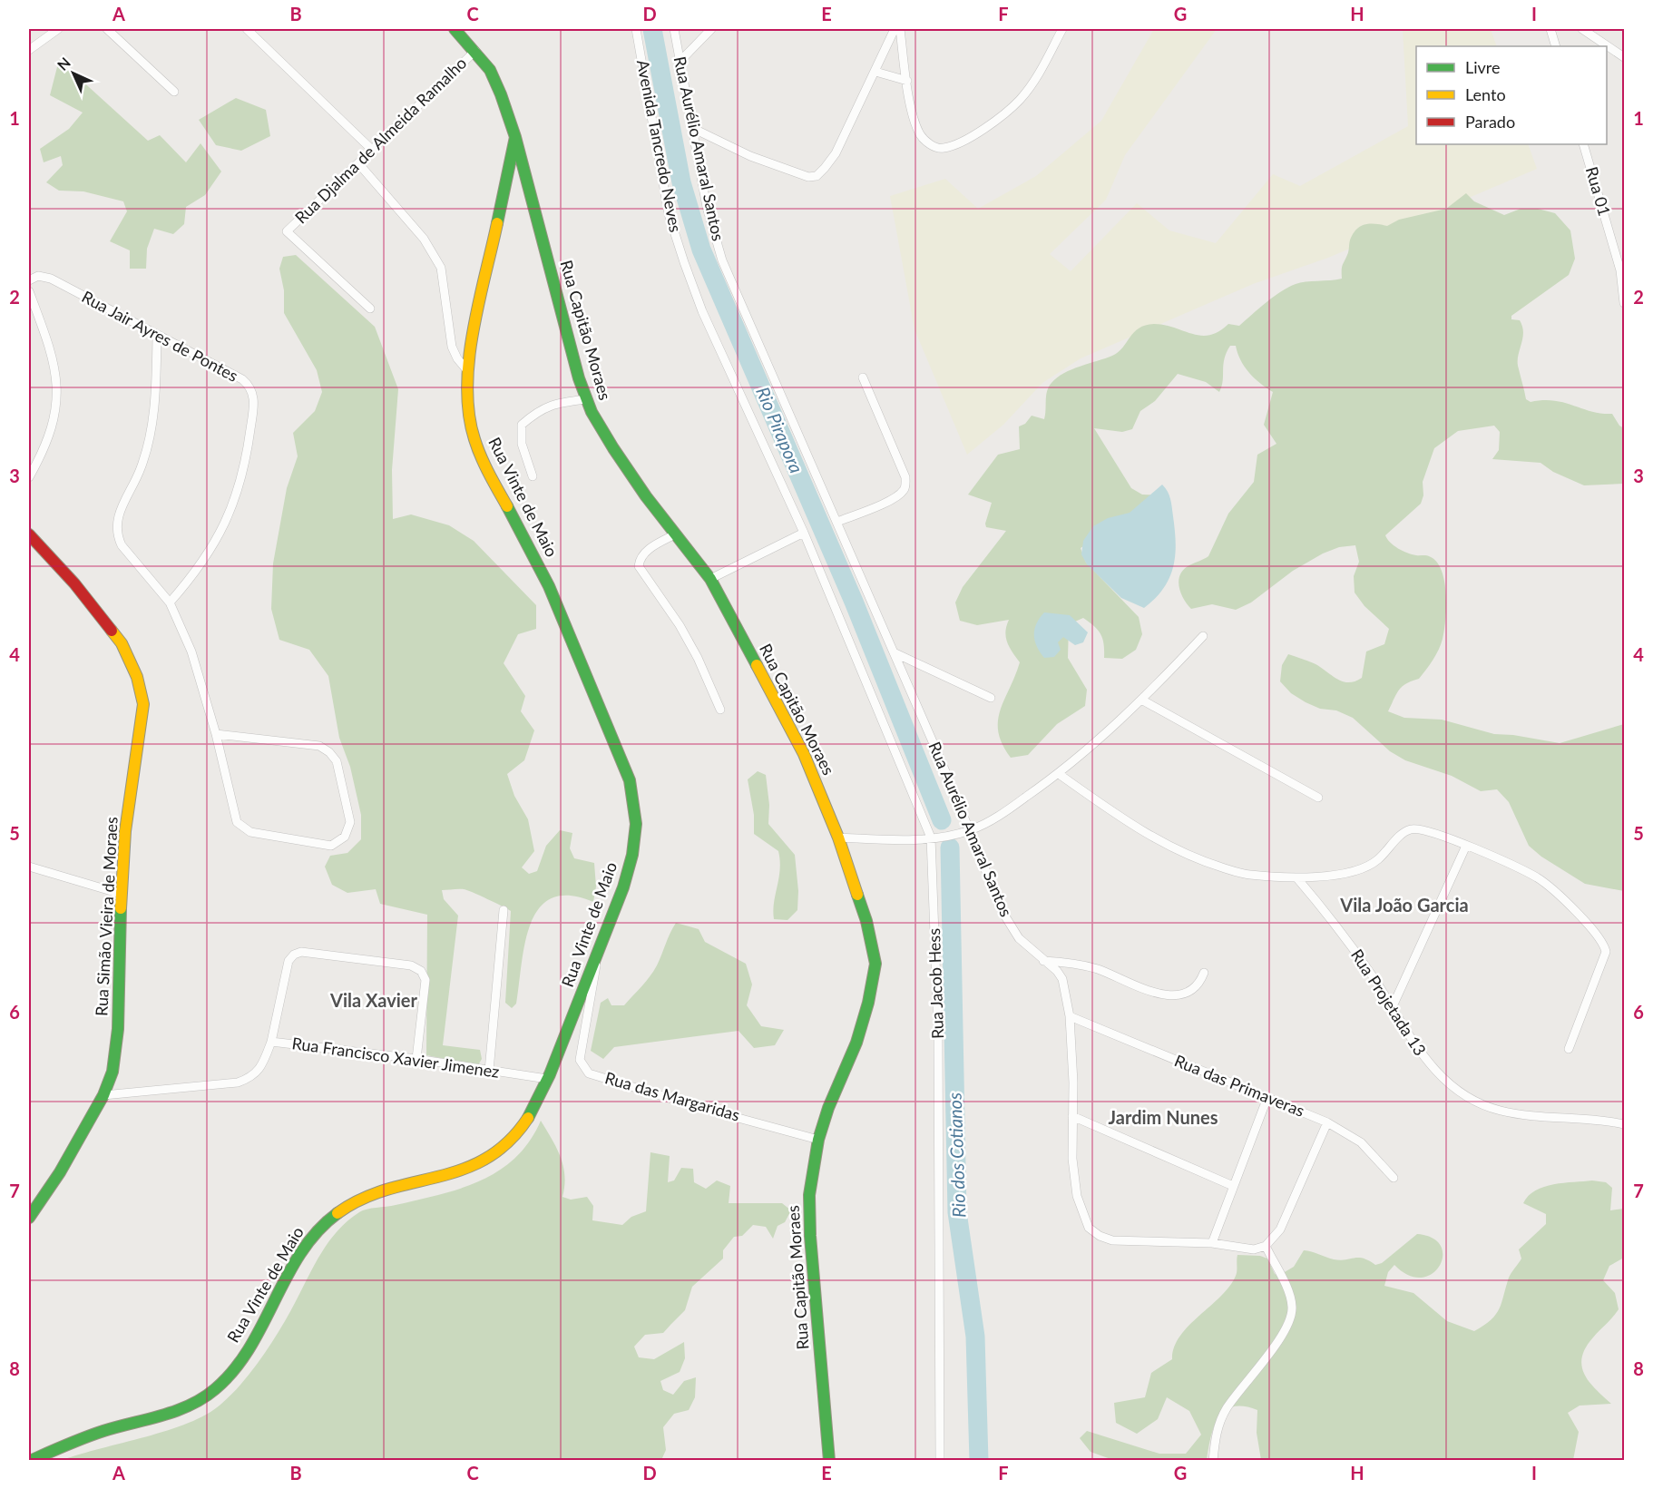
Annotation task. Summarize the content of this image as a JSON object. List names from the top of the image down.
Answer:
{
  "streets": {
    "street": [
      "Rua Djalma de Almeida Ramalho",
      "Avenida Tancredo Neves",
      "Rua Aurélio Amaral Santos",
      "Rua 01",
      "Rua Capitão Moraes",
      "Rua Jair Ayres de Pontes",
      "Rua Vinte de Maio",
      "Rua Simão Vieira de Moraes",
      "Rua Jacob Hess",
      "Rua Projetada 13",
      "Rua Francisco Xavier Jimenez",
      "Rua das Primaveras",
      "Rua das Margaridas"
    ]
  },
  "crossings": [
    ["Rua Djalma de Almeida Ramalho", "Rua Capitão Moraes"],
    ["Avenida Tancredo Neves", "Rua Jacob Hess"],
    ["Rua Aurélio Amaral Santos", "Rua das Primaveras"],
    ["Rua Capitão Moraes", "Rua Vinte de Maio"],
    ["Rua Capitão Moraes", "Rua das Margaridas"],
    ["Rua Vinte de Maio", "Rua Francisco Xavier Jimenez"],
    ["Rua Vinte de Maio", "Rua das Margaridas"],
    ["Rua Simão Vieira de Moraes", "Rua Francisco Xavier Jimenez"]
  ],
  "districts": ["Vila João Garcia", "Vila Xavier", "Jardim Nunes"],
  "water": ["Rio Pirapora", "Rio dos Cotianos"],
  "legend": ["Livre", "Lento", "Parado"],
  "north": "top left",
  "grid": {
    "columns": [
      "A",
      "B",
      "C",
      "D",
      "E",
      "F",
      "G",
      "H",
      "I"
    ],
    "rows": [
      "1",
      "2",
      "3",
      "4",
      "5",
      "6",
      "7",
      "8"
    ]
  }
}
